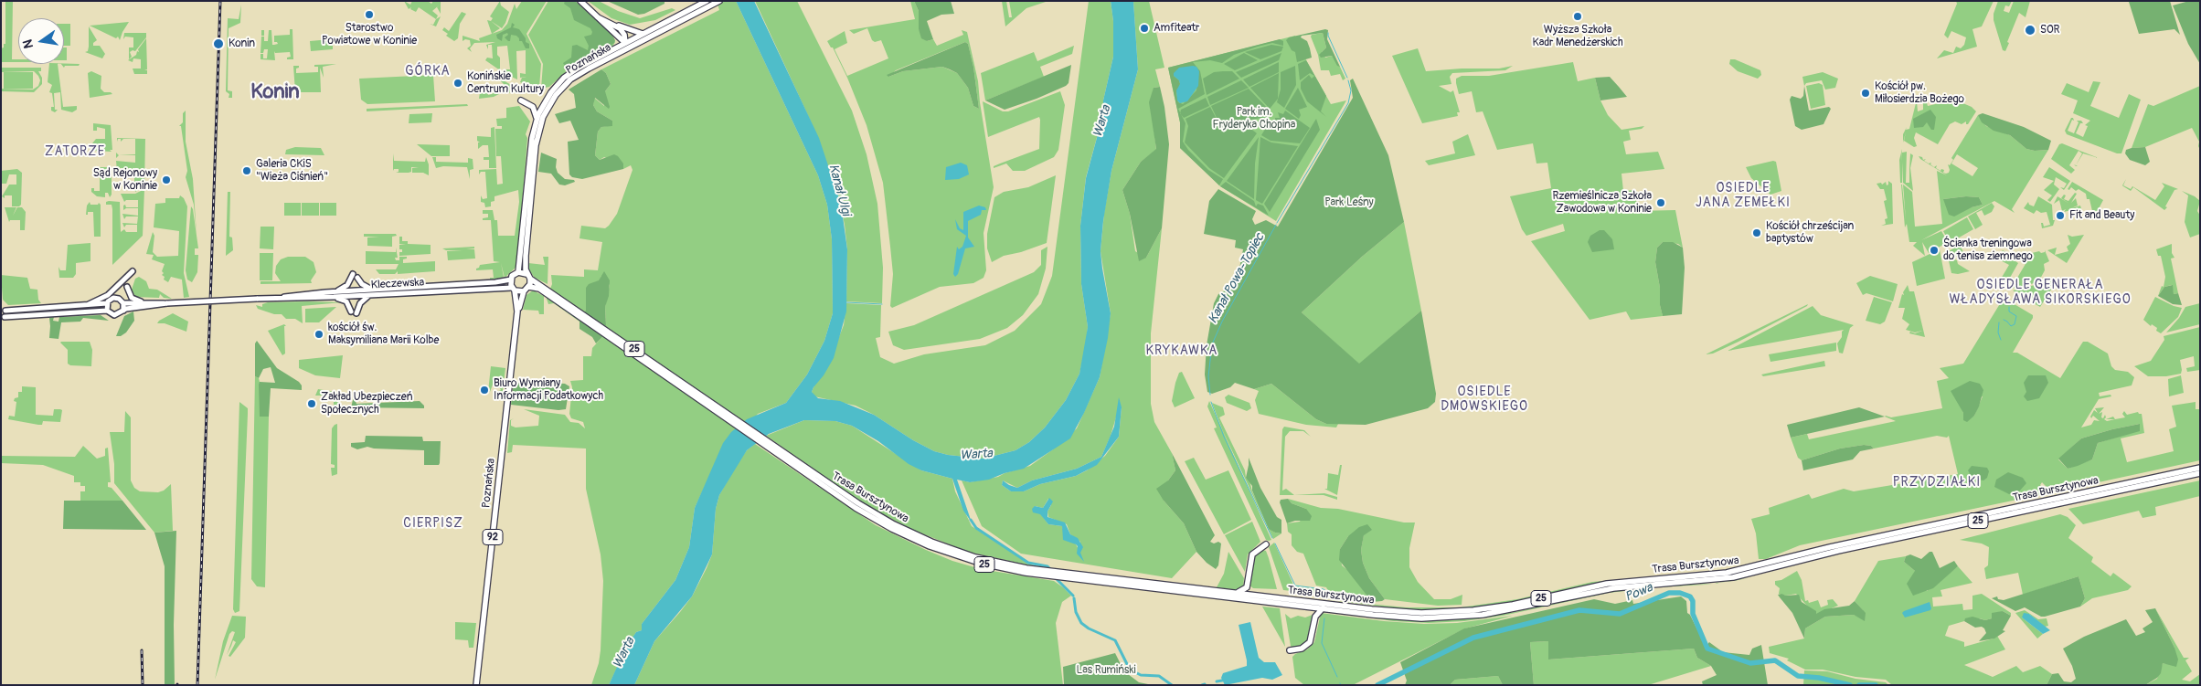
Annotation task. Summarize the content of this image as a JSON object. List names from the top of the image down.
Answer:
{
  "streets": {
    "main road": [
      "Poznańska",
      "Kleczewska",
      "25",
      "Trasa Bursztynowa",
      "92"
    ]
  },
  "crossings": [
    ["Poznańska", "Kleczewska"],
    ["Poznańska", "25"],
    ["Poznańska", "Trasa Bursztynowa"],
    ["Kleczewska", "25"],
    ["Kleczewska", "Trasa Bursztynowa"],
    ["25", "Trasa Bursztynowa"]
  ],
  "districts": [
    "GÓRKA",
    "Konin",
    "ZATORZE",
    "OSIEDLE JANA ZEMEŁKI",
    "OSIEDLE GENERAŁA WŁADYSŁAWA SIKORSKIEGO",
    "KRYKAWKA",
    "OSIEDLE DMOWSKIEGO",
    "PRZYDZIAŁKI",
    "CIERPISZ"
  ],
  "water": [
    "Warta",
    "Kanał Ulgi",
    "Kanał Powa-Topiec",
    "Powa"
  ],
  "parks": ["Park im. Fryderyka Chopina", "Park Leśny", "Las Rumiński"],
  "places": [
    "Starostwo Powiatowe w Koninie",
    "Wyższa Szkoła Kadr Menedżerskich",
    "Amfiteatr",
    "SOR",
    "Konin",
    "Konińskie Centrum Kultury",
    "Kościół pw. Miłosierdzia Bożego",
    "Galeria CKiS \"Wieża Ciśnień\"",
    "Sąd Rejonowy w Koninie",
    "Rzemieślnicza Szkoła Zawodowa w Koninie",
    "Fit and Beauty",
    "Kościół chrześcijan baptystów",
    "Ścianka treningowa do tenisa ziemnego",
    "kościół św. Maksymiliana Marii Kolbe",
    "Biuro Wymiany Informacji Podatkowych",
    "Zakład Ubezpieczeń Społecznych"
  ],
  "north": "left"
}
